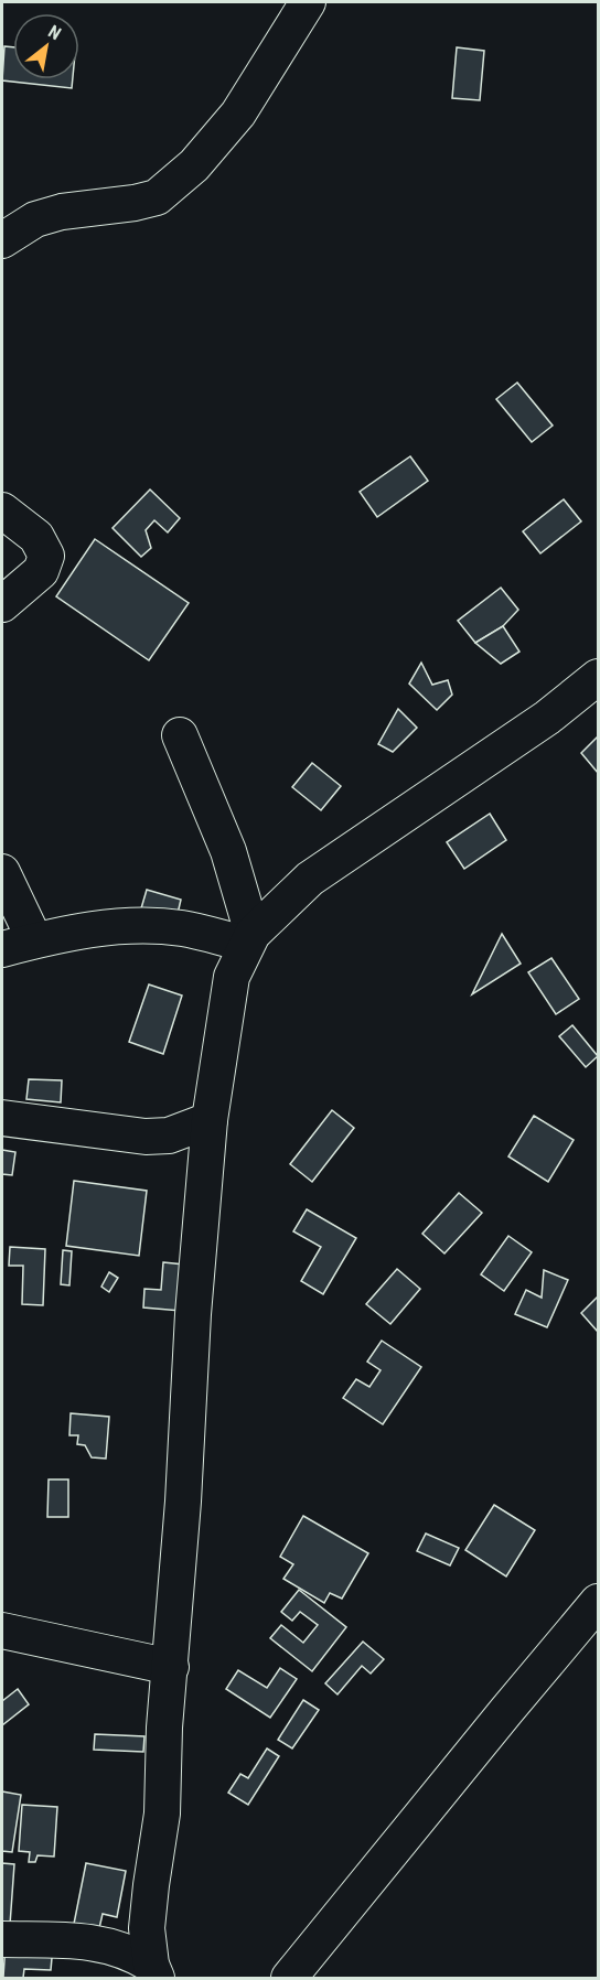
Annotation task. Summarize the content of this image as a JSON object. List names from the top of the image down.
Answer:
{
  "north": "top right"
}
